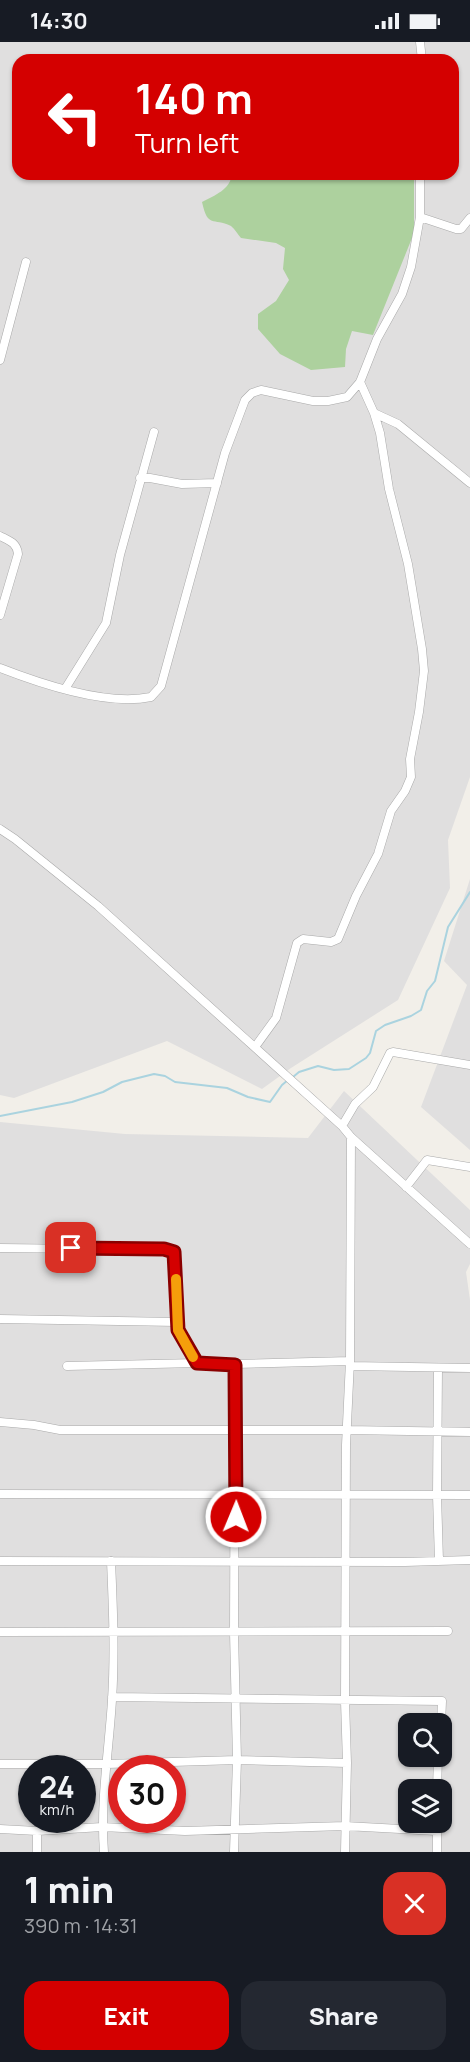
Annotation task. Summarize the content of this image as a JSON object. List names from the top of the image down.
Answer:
{
  "page": {
    "status": "14:30",
    "turn": ["140 m", "Turn left"],
    "speed": "24 km/h",
    "limit": "30",
    "heading": ["1 min", "390 m · 14:31"],
    "buttons": ["Exit", "Share"]
  }
}
